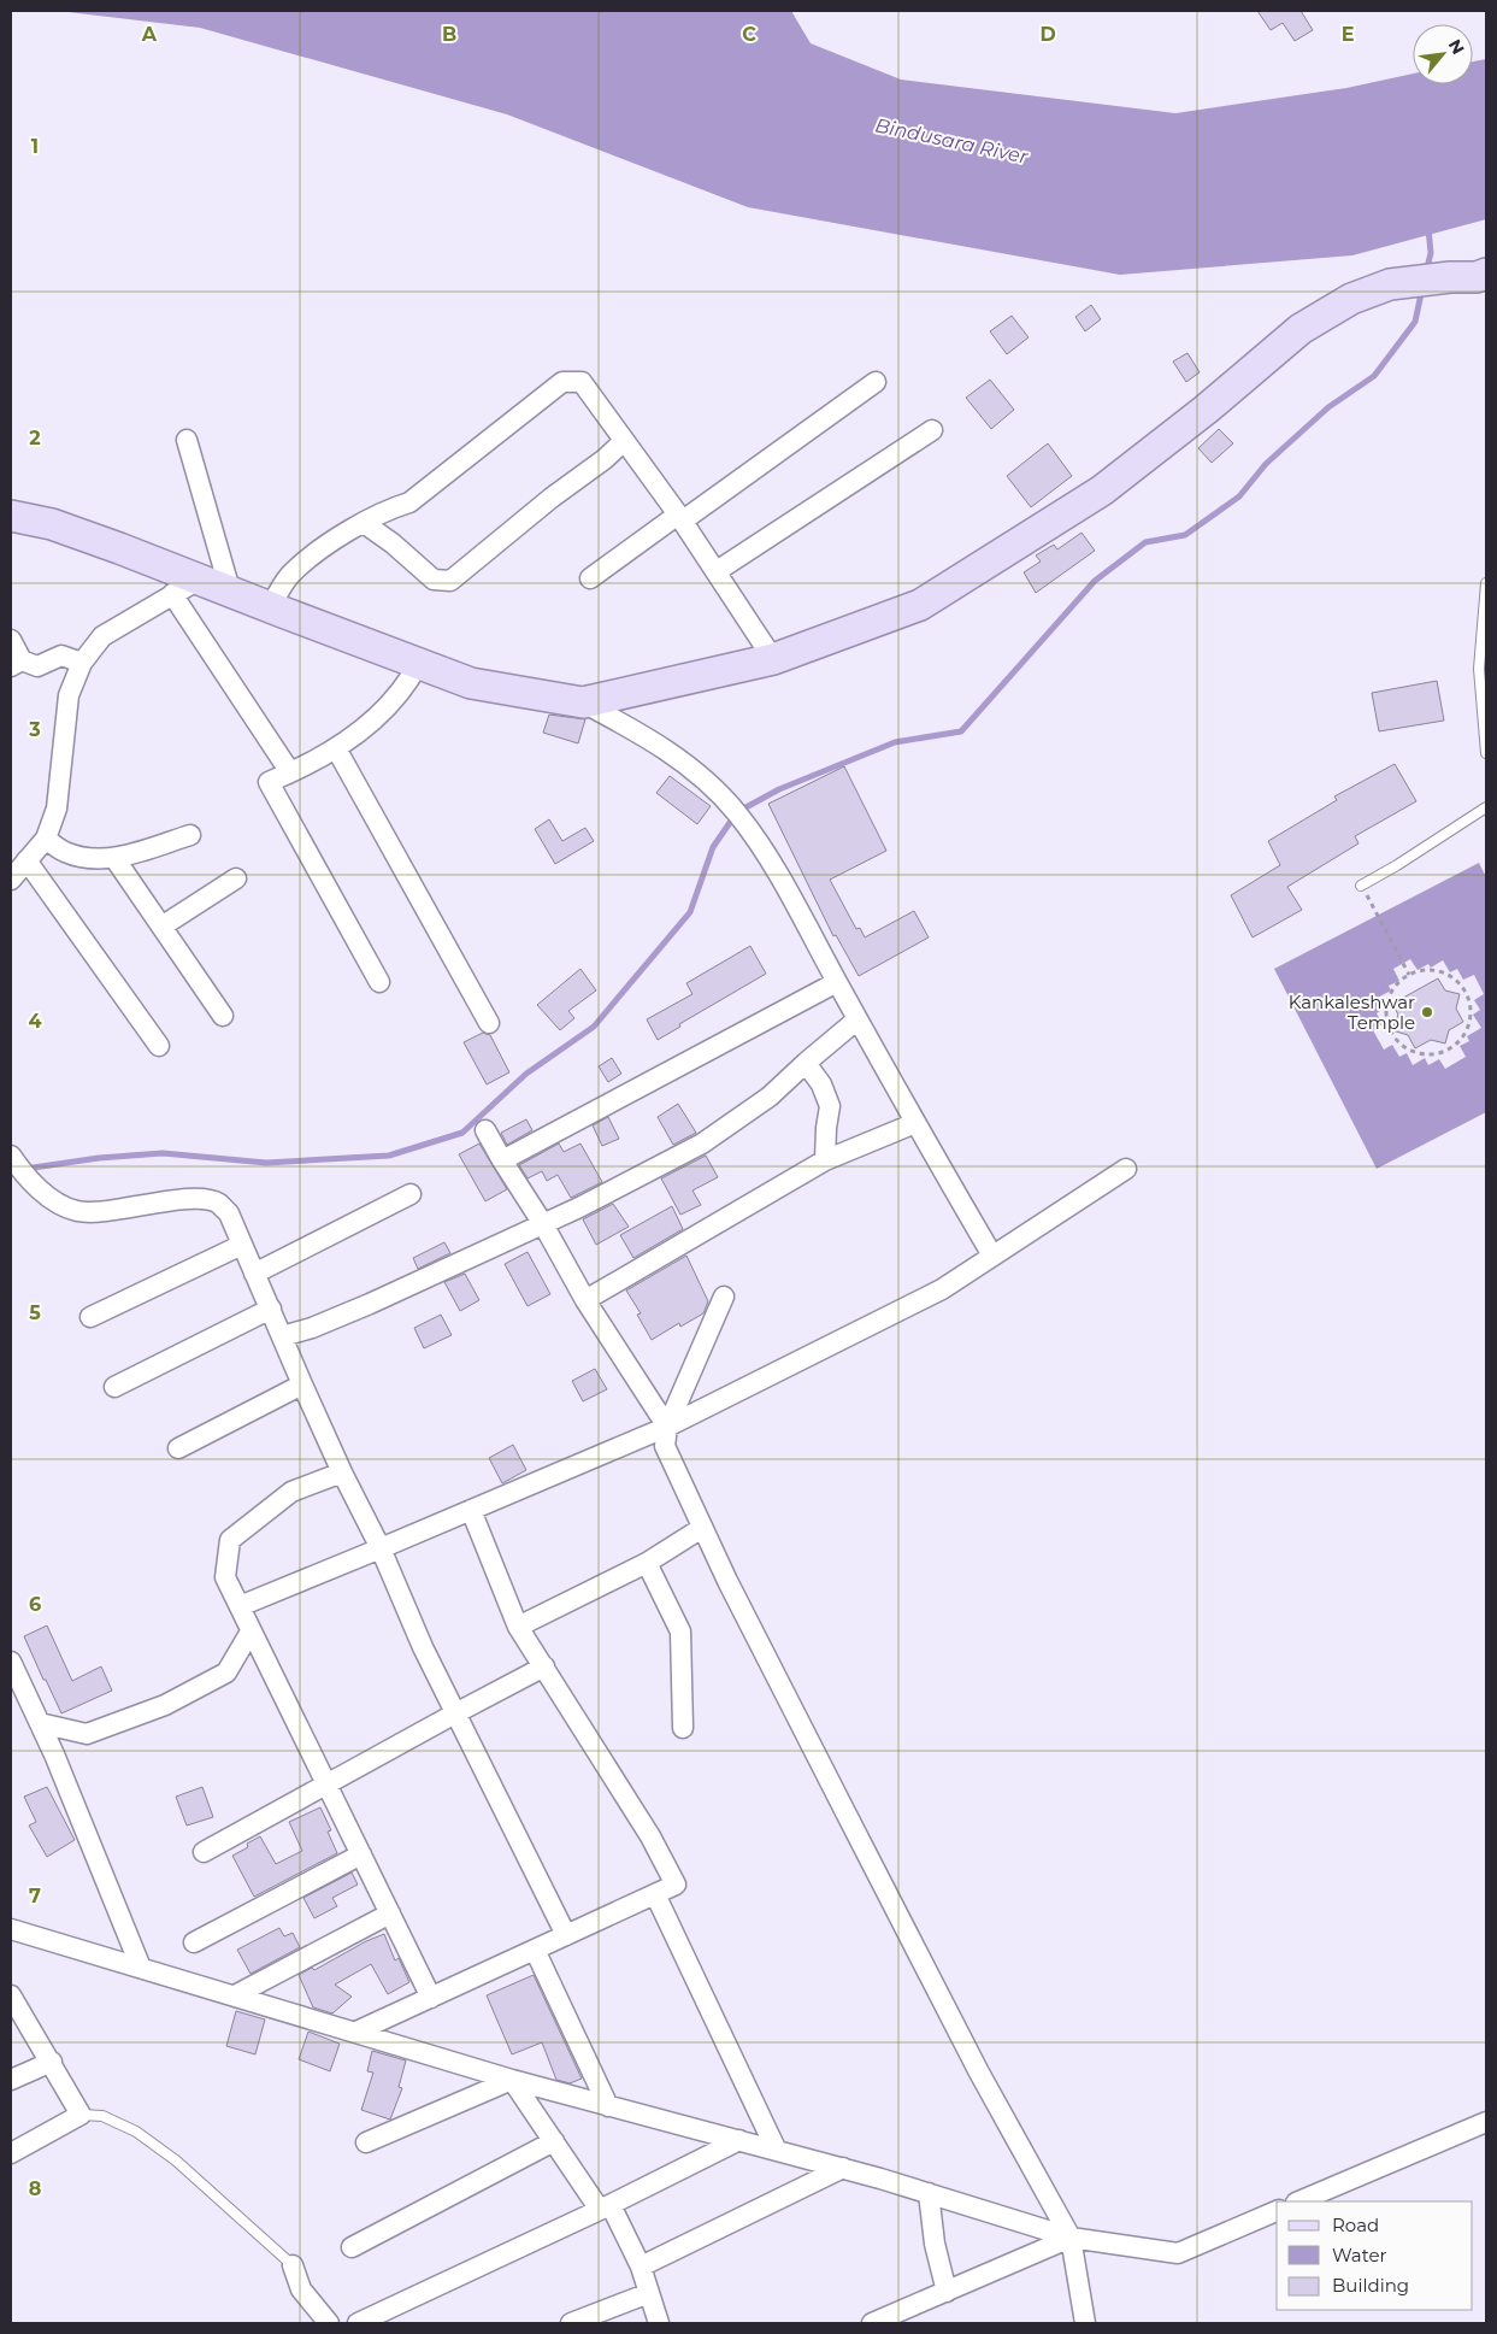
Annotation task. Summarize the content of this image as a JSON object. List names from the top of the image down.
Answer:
{
  "water": ["Bindusara River"],
  "places": ["Kankaleshwar Temple"],
  "legend": ["Road", "Water", "Building"],
  "north": "top right",
  "grid": {
    "columns": [
      "A",
      "B",
      "C",
      "D",
      "E"
    ],
    "rows": [
      "1",
      "2",
      "3",
      "4",
      "5",
      "6",
      "7",
      "8"
    ]
  }
}
